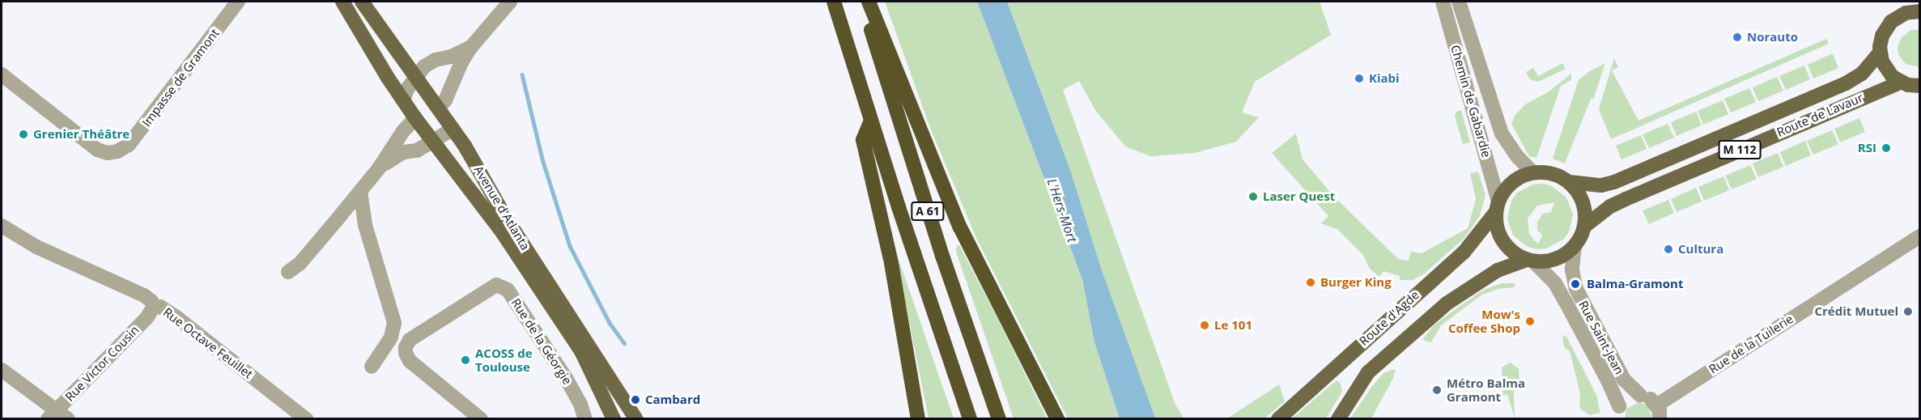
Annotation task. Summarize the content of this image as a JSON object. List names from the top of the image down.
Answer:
{
  "streets": {
    "highway": ["A 61"],
    "main road": [
      "Route de Lavaur",
      "M 112",
      "Avenue d'Atlanta",
      "Route d'Agde"
    ],
    "street": [
      "Impasse de Gramont",
      "Chemin de Gabardie",
      "Rue Saint-Jean",
      "Rue de la Géorgie",
      "Rue Octave Feuillet",
      "Rue de la Tuilerie",
      "Rue Victor Cousin"
    ]
  },
  "crossings": [
    ["Chemin de Gabardie", "Route de Lavaur"],
    ["Chemin de Gabardie", "Route d'Agde"],
    ["Chemin de Gabardie", "Rue Saint-Jean"],
    ["Route de Lavaur", "Route d'Agde"],
    ["Route de Lavaur", "Rue Saint-Jean"],
    ["Route d'Agde", "Rue Saint-Jean"],
    ["Rue Saint-Jean", "Rue de la Tuilerie"],
    ["Rue Octave Feuillet", "Rue Victor Cousin"]
  ],
  "water": ["L'Hers-Mort"],
  "places": [
    "Norauto",
    "Kiabi",
    "Grenier Théâtre",
    "RSI",
    "Laser Quest",
    "Cultura",
    "Burger King",
    "Balma-Gramont",
    "Crédit Mutuel",
    "Mow's Coffee Shop",
    "Le 101",
    "ACOSS de Toulouse",
    "Métro Balma Gramont",
    "Cambard"
  ]
}
